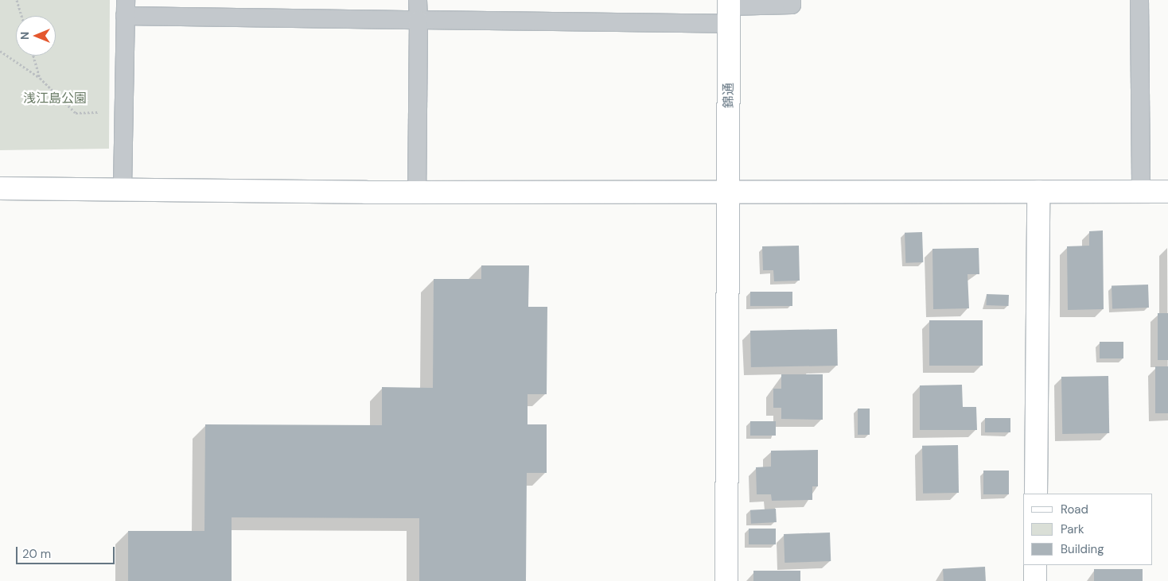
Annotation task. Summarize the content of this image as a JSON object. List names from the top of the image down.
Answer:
{
  "streets": {
    "street": ["錦通"]
  },
  "parks": ["浅江島公園"],
  "legend": ["Road", "Park", "Building"],
  "scale_bar": "20 m",
  "north": "left"
}
